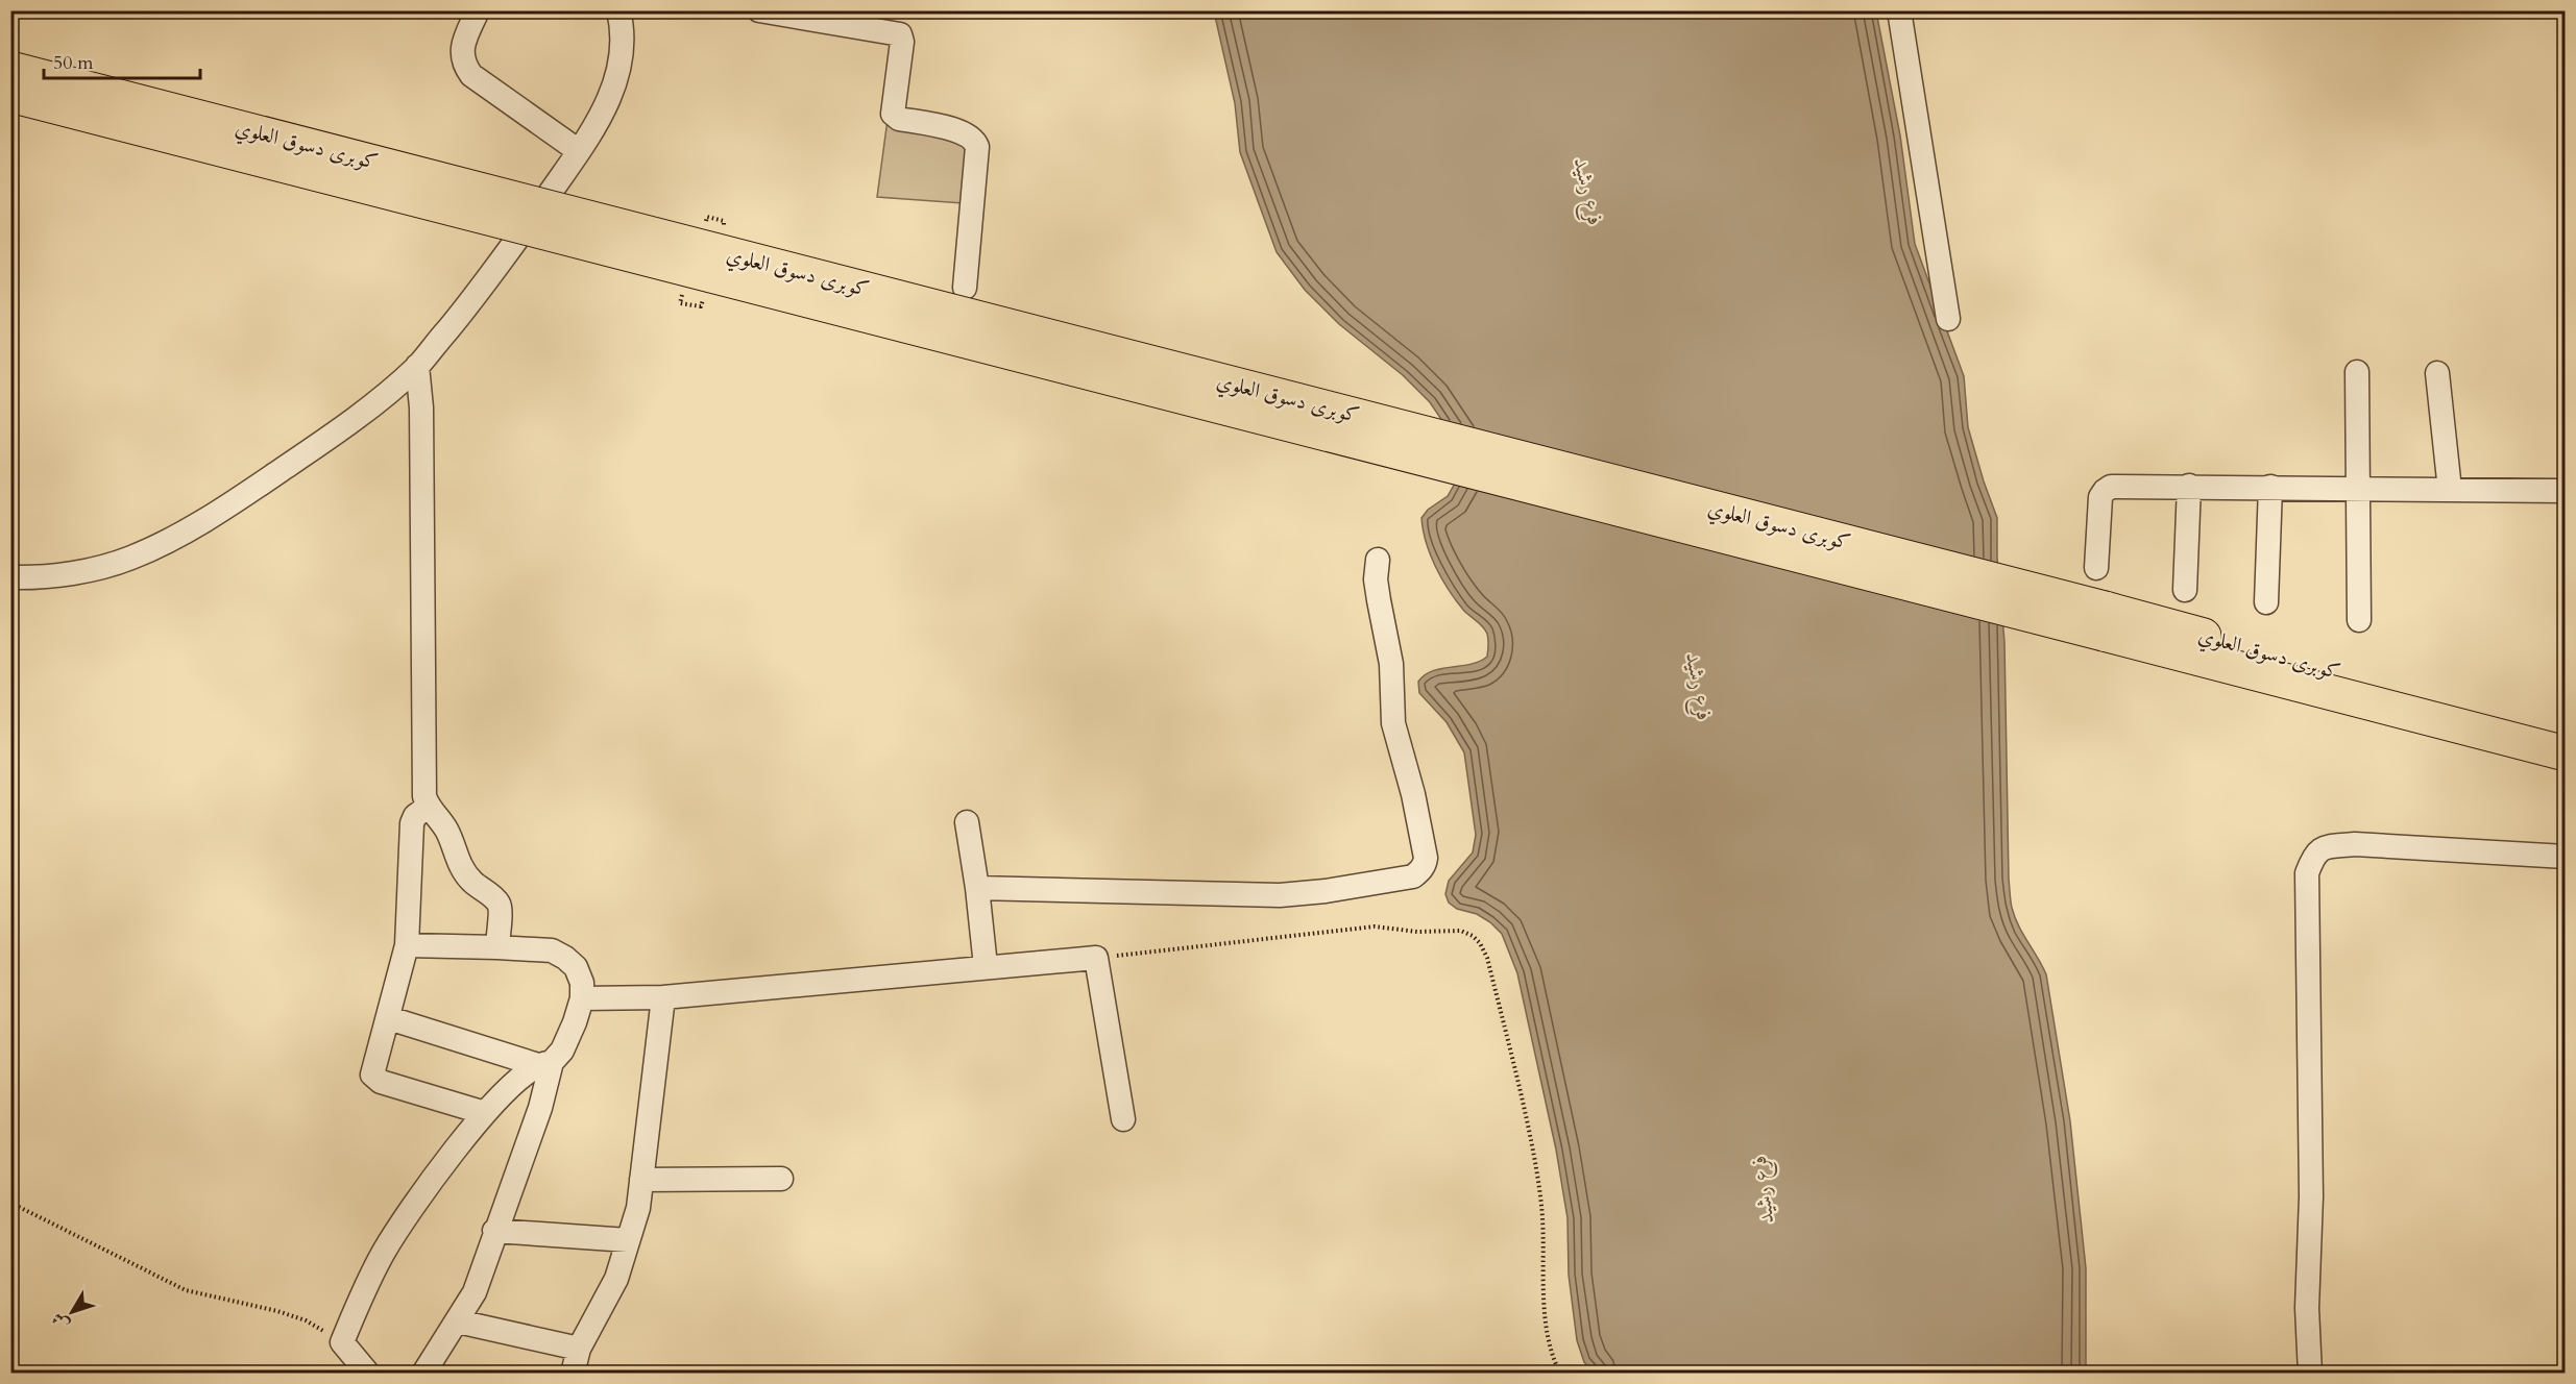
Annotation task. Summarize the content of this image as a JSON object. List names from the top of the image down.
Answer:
{
  "streets": {
    "highway": ["كوبرى دسوق العلوي"]
  },
  "water": ["فرع رشيد"],
  "scale_bar": "50 m",
  "north": "bottom left"
}
